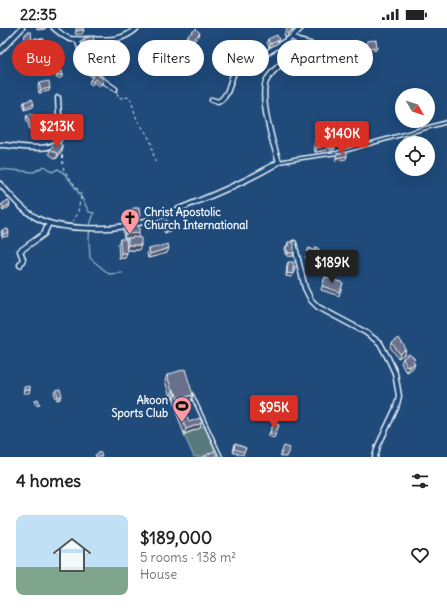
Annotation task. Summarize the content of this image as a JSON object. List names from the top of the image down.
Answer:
{
  "places": {
    "church": ["Christ Apostolic Church International"],
    "sports": ["Akoon Sports Club"]
  },
  "north": "bottom right",
  "page": {
    "status": "22:35",
    "chip": [
      "Buy",
      "Rent",
      "Filters",
      "New",
      "Apartment"
    ],
    "price": [
      "$213K",
      "$140K",
      "$189K",
      "$95K"
    ],
    "heading": "4 homes",
    "list": [
      {
        "name": "$189,000",
        "note": "5 rooms · 138 m² · House"
      }
    ]
  }
}
